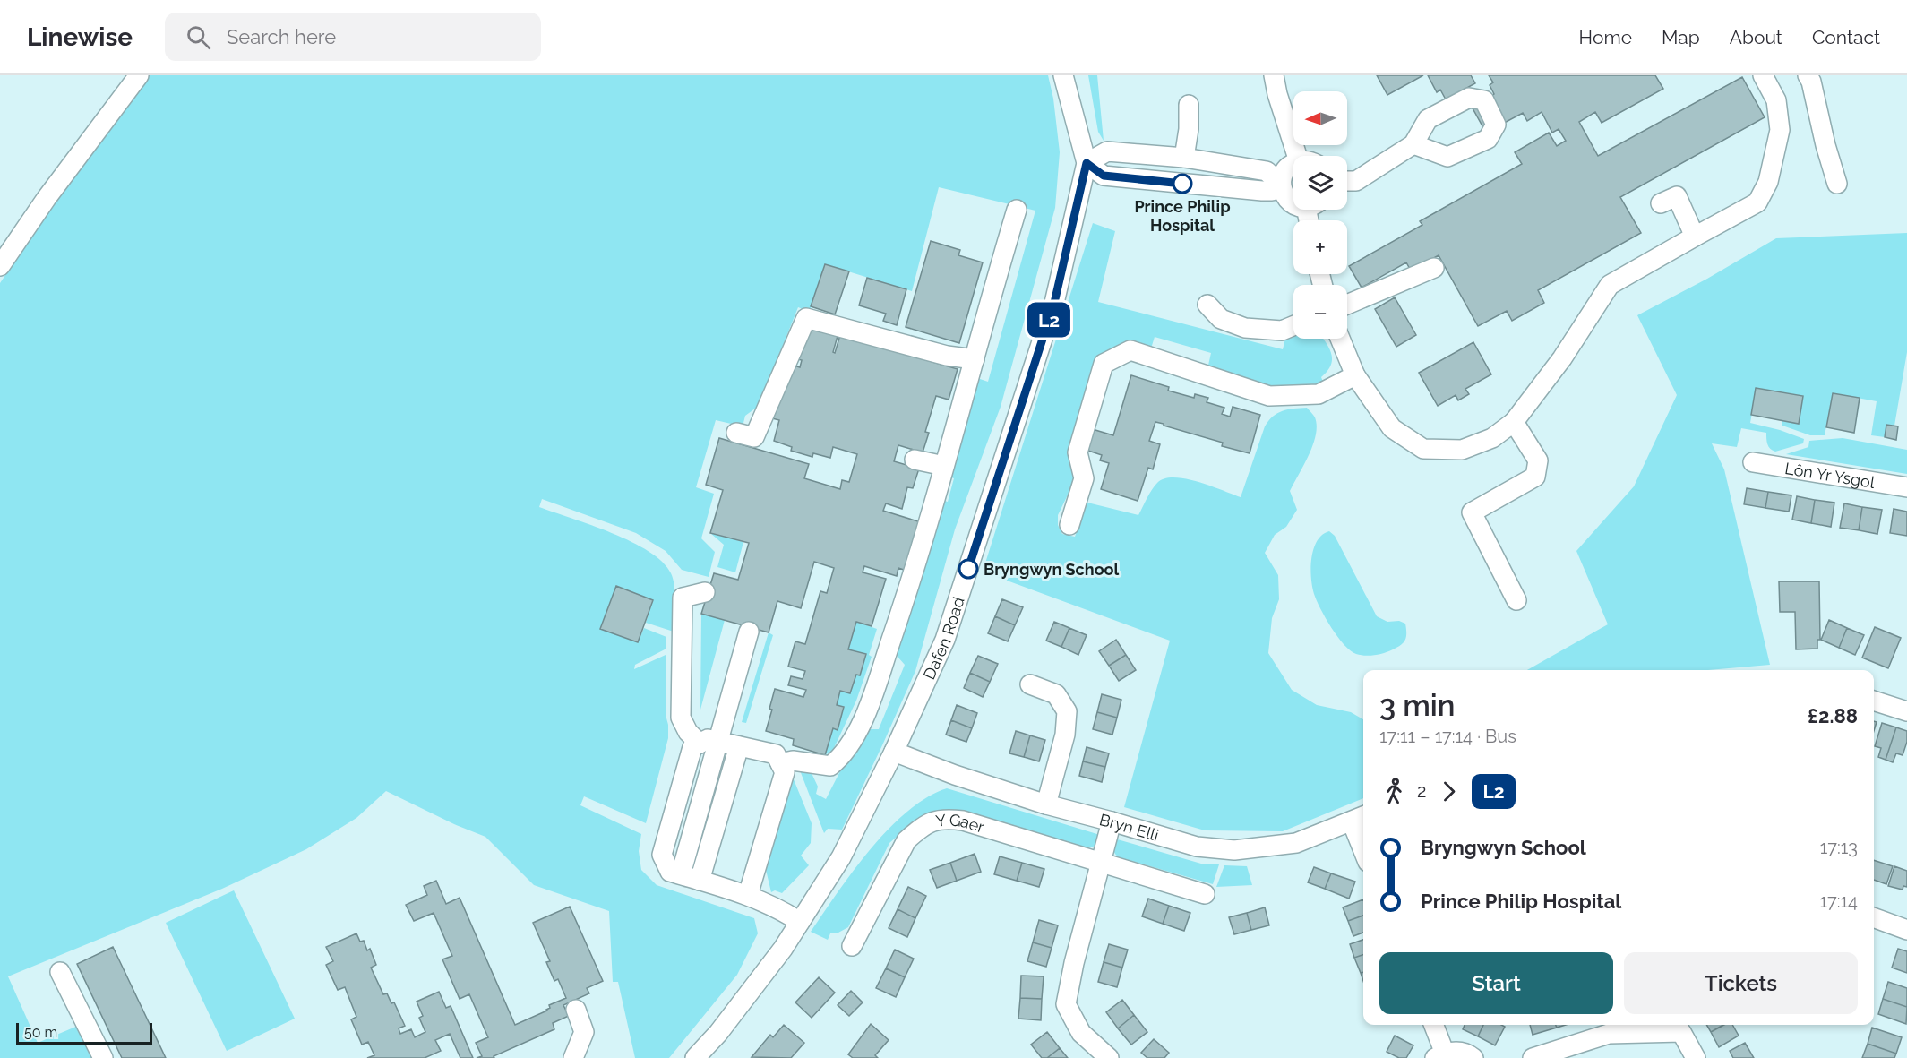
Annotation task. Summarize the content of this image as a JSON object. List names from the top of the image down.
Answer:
{
  "streets": {
    "street": [
      "Lôn Yr Ysgol",
      "Dafen Road",
      "Y Gaer",
      "Bryn Elli"
    ]
  },
  "crossings": [
    ["Dafen Road", "Bryn Elli"]
  ],
  "places": ["Prince Philip Hospital", "Bryngwyn School"],
  "lines": ["bus line L2"],
  "scale_bar": "50 m",
  "north": "left",
  "page": {
    "header": "Linewise",
    "search": "Search here",
    "nav": [
      "Home",
      "Map",
      "About",
      "Contact"
    ],
    "on_map": "L2",
    "map_buttons": ["+", "−"],
    "heading": ["3 min", "17:11 – 17:14 · Bus", "£2.88"],
    "legs": ["2", "L2"],
    "list": [
      {
        "name": "Bryngwyn School",
        "value": "17:13"
      },
      {
        "name": "Prince Philip Hospital",
        "value": "17:14"
      }
    ],
    "buttons": ["Start", "Tickets"],
    "scale": "50 m"
  }
}
